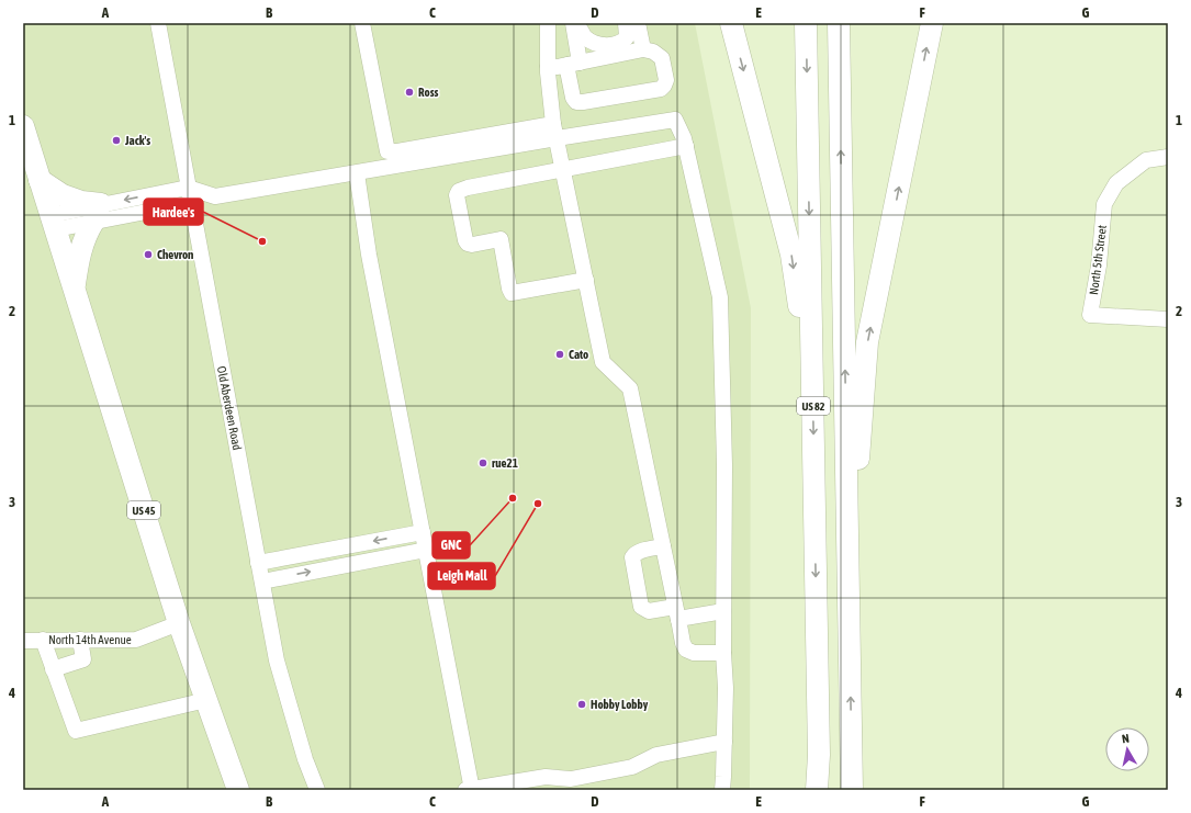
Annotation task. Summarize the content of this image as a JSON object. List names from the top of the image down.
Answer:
{
  "streets": {
    "highway": ["US 82", "US 45"],
    "street": ["North 5th Street", "Old Aberdeen Road", "North 14th Avenue"]
  },
  "crossings": [
    ["US 45", "North 14th Avenue"]
  ],
  "places": [
    "Ross",
    "Jack's",
    "Hardee's",
    "Chevron",
    "Cato",
    "rue21",
    "GNC",
    "Leigh Mall",
    "Hobby Lobby"
  ],
  "north": "top",
  "grid": {
    "columns": [
      "A",
      "B",
      "C",
      "D",
      "E",
      "F",
      "G"
    ],
    "rows": [
      "1",
      "2",
      "3",
      "4"
    ]
  }
}
